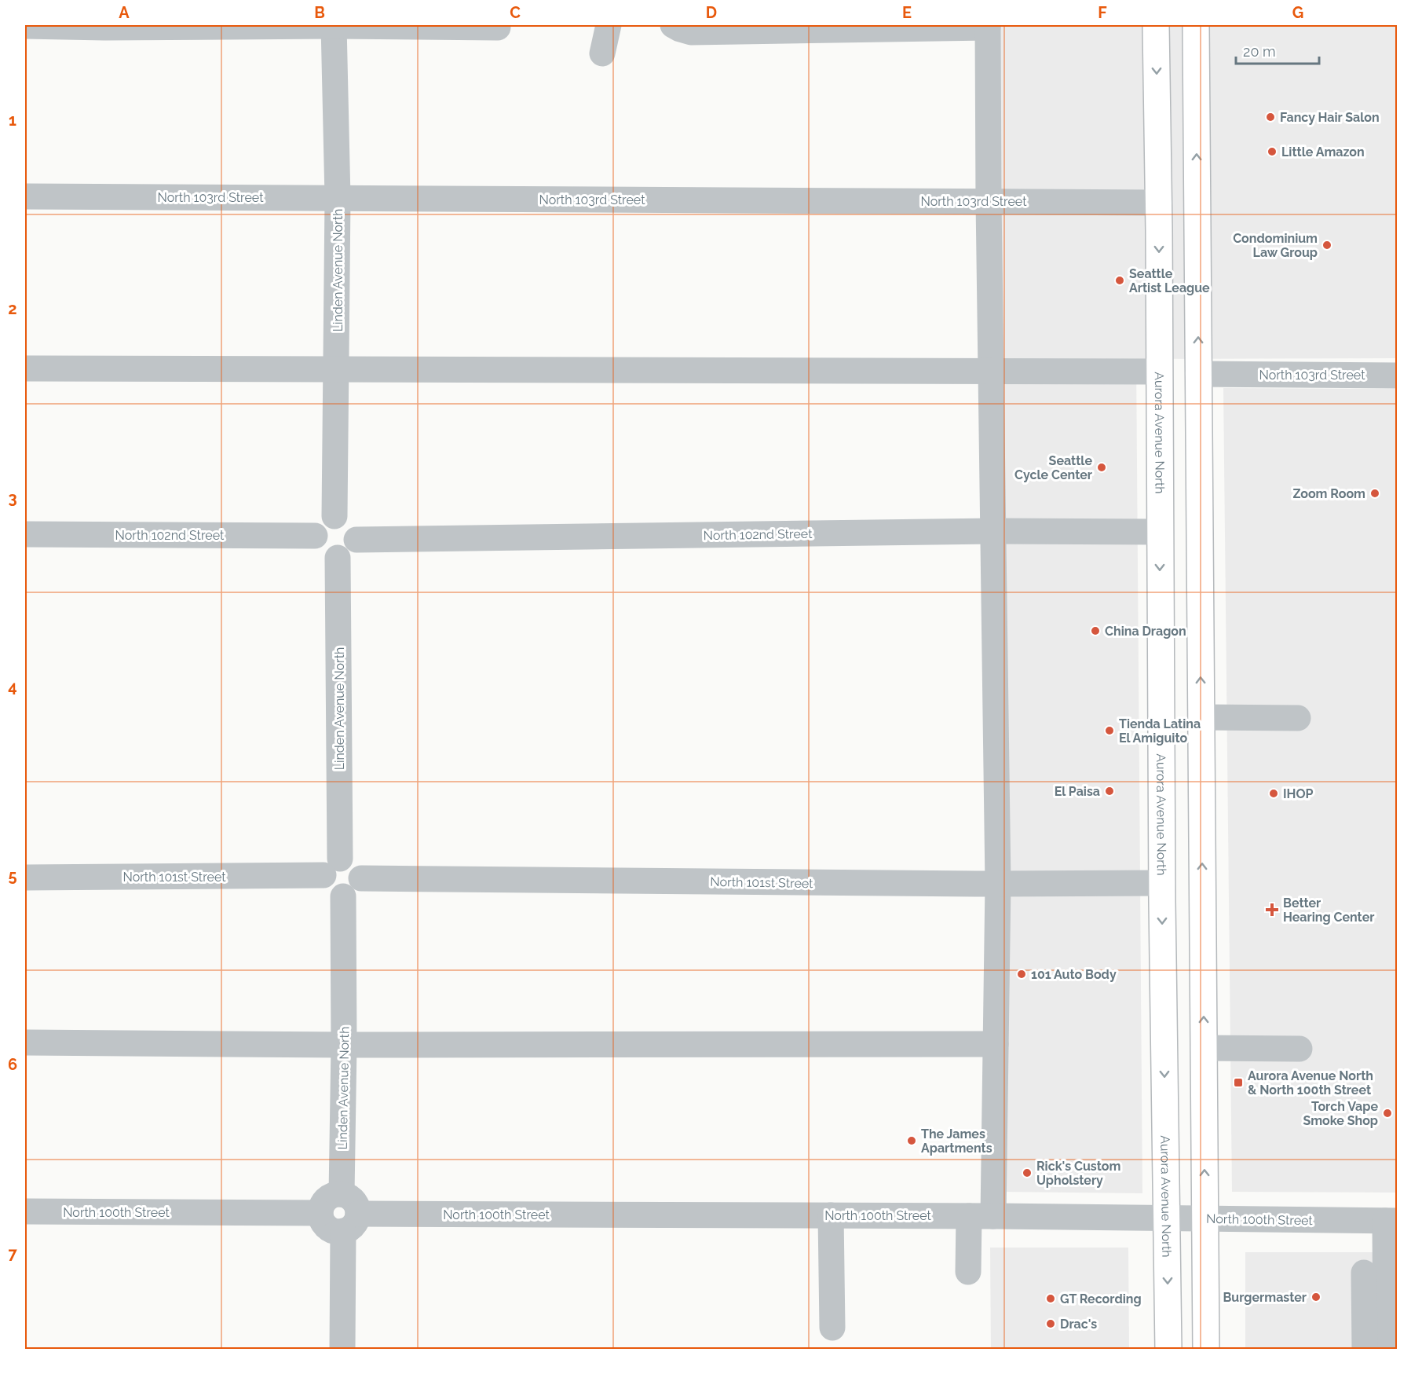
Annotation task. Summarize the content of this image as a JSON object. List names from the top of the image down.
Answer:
{
  "streets": {
    "highway": ["Aurora Avenue North"],
    "street": [
      "North 103rd Street",
      "Linden Avenue North",
      "North 102nd Street",
      "North 101st Street",
      "North 100th Street"
    ]
  },
  "crossings": [
    ["North 103rd Street", "Linden Avenue North"],
    ["North 103rd Street", "Aurora Avenue North"],
    ["Linden Avenue North", "North 102nd Street"],
    ["Linden Avenue North", "North 101st Street"],
    ["Linden Avenue North", "North 100th Street"],
    ["Aurora Avenue North", "North 102nd Street"],
    ["Aurora Avenue North", "North 101st Street"],
    ["Aurora Avenue North", "North 100th Street"]
  ],
  "places": {
    "other": [
      "Fancy Hair Salon",
      "Little Amazon",
      "Condominium Law Group",
      "Seattle Artist League",
      "Seattle Cycle Center",
      "Zoom Room",
      "China Dragon",
      "Tienda Latina El Amiguito",
      "El Paisa",
      "IHOP",
      "101 Auto Body",
      "Torch Vape Smoke Shop",
      "The James Apartments",
      "Rick's Custom Upholstery",
      "Burgermaster",
      "GT Recording",
      "Drac's"
    ],
    "health": ["Better Hearing Center"],
    "transit": ["Aurora Avenue North & North 100th Street"]
  },
  "scale_bar": "20 m",
  "grid": {
    "columns": [
      "A",
      "B",
      "C",
      "D",
      "E",
      "F",
      "G"
    ],
    "rows": [
      "1",
      "2",
      "3",
      "4",
      "5",
      "6",
      "7"
    ]
  }
}
